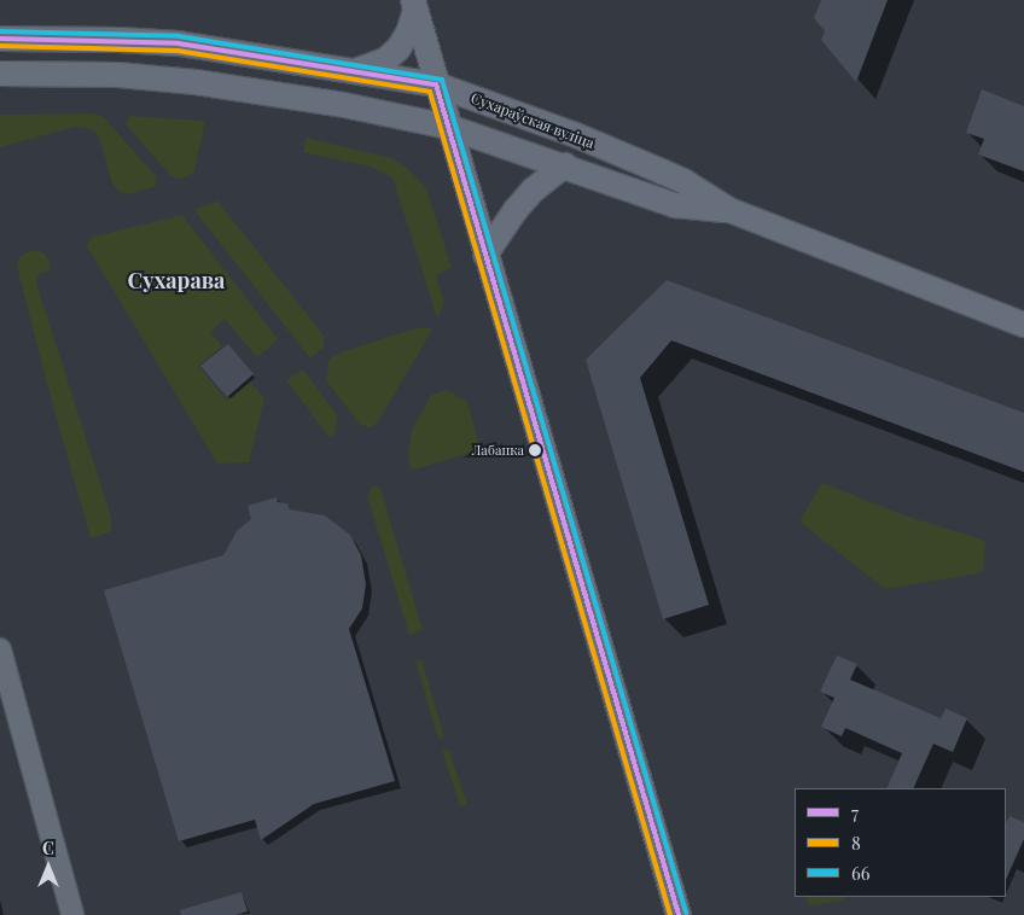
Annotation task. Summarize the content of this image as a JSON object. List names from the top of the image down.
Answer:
{
  "streets": {
    "main road": ["Сухараўская вуліца"]
  },
  "districts": ["Сухарава"],
  "places": ["Лабанка"],
  "lines": ["transit line 66", "transit line 7", "transit line 8"],
  "legend": ["7", "8", "66"],
  "north": "top"
}
